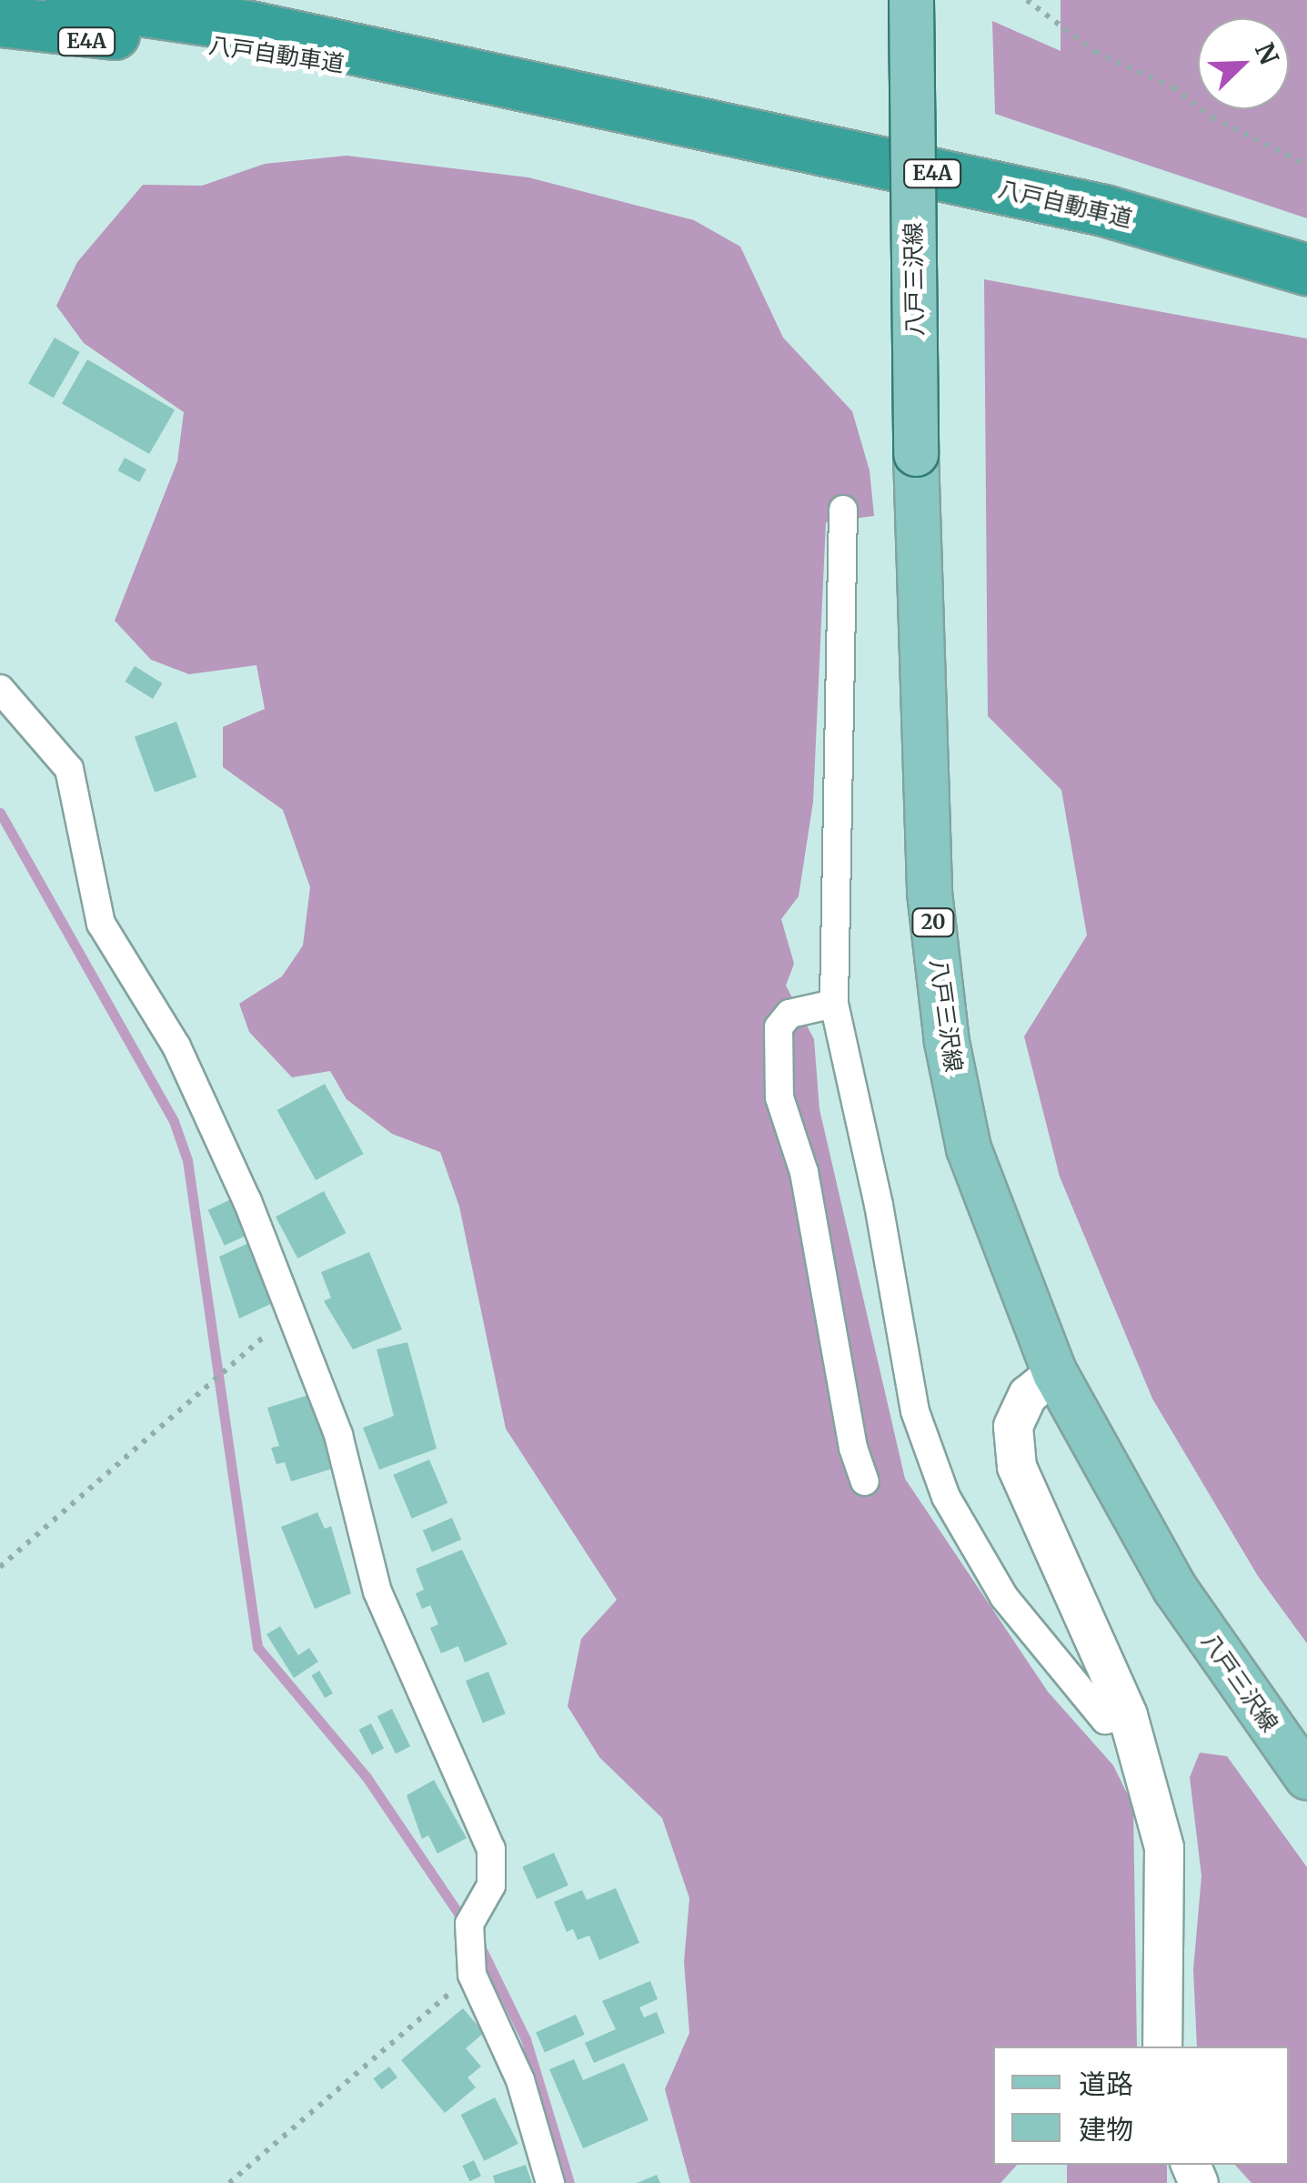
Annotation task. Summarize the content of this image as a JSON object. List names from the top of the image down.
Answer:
{
  "streets": {
    "highway": ["E4A", "八戸自動車道"],
    "main road": ["八戸三沢線", "20"]
  },
  "crossings": [
    ["E4A", "八戸自動車道"]
  ],
  "legend": ["道路", "建物"],
  "north": "top right"
}
